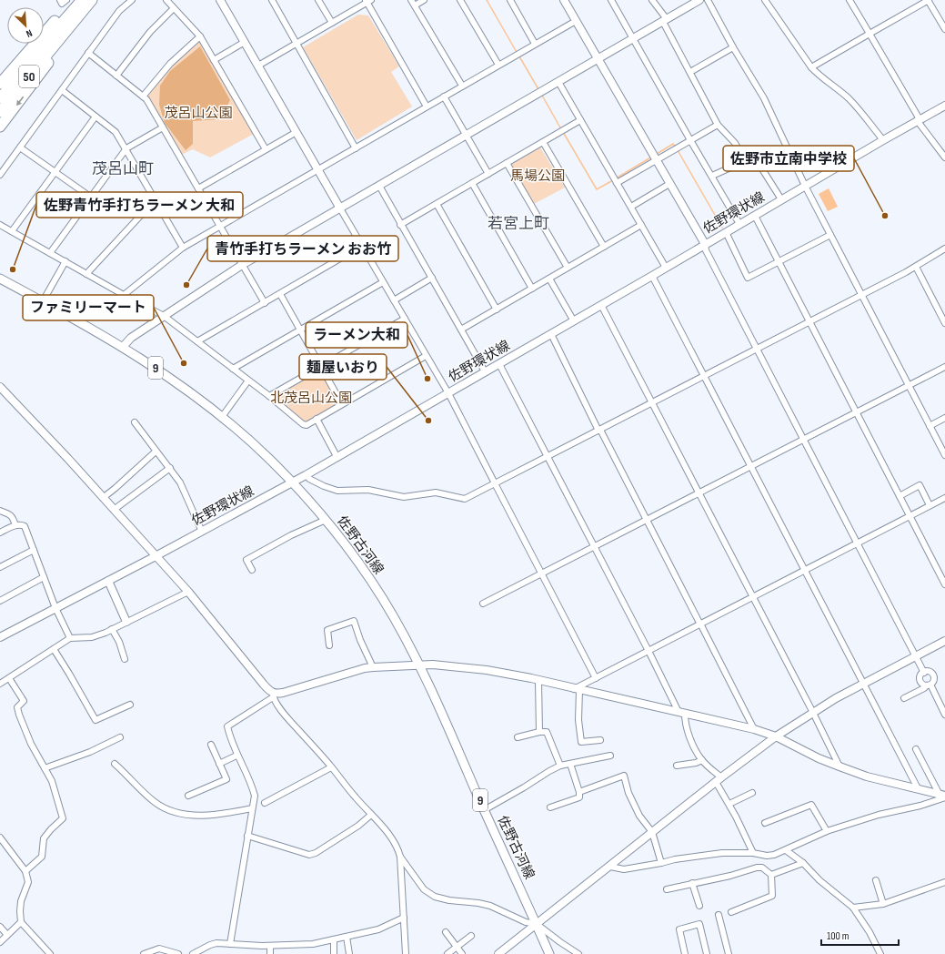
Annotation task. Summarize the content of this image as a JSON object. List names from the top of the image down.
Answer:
{
  "streets": {
    "highway": ["50"],
    "main road": ["9", "佐野古河線"],
    "street": ["佐野環状線"]
  },
  "crossings": [
    ["佐野環状線", "佐野古河線"]
  ],
  "districts": ["茂呂山町", "若宮上町"],
  "parks": ["茂呂山公園", "馬場公園", "北茂呂山公園"],
  "places": [
    "佐野市立南中学校",
    "佐野青竹手打ちラーメン 大和",
    "青竹手打ちラーメン おお竹",
    "ファミリーマート",
    "ラーメン大和",
    "麺屋いおり"
  ],
  "scale_bar": "100 m",
  "north": "bottom right"
}
